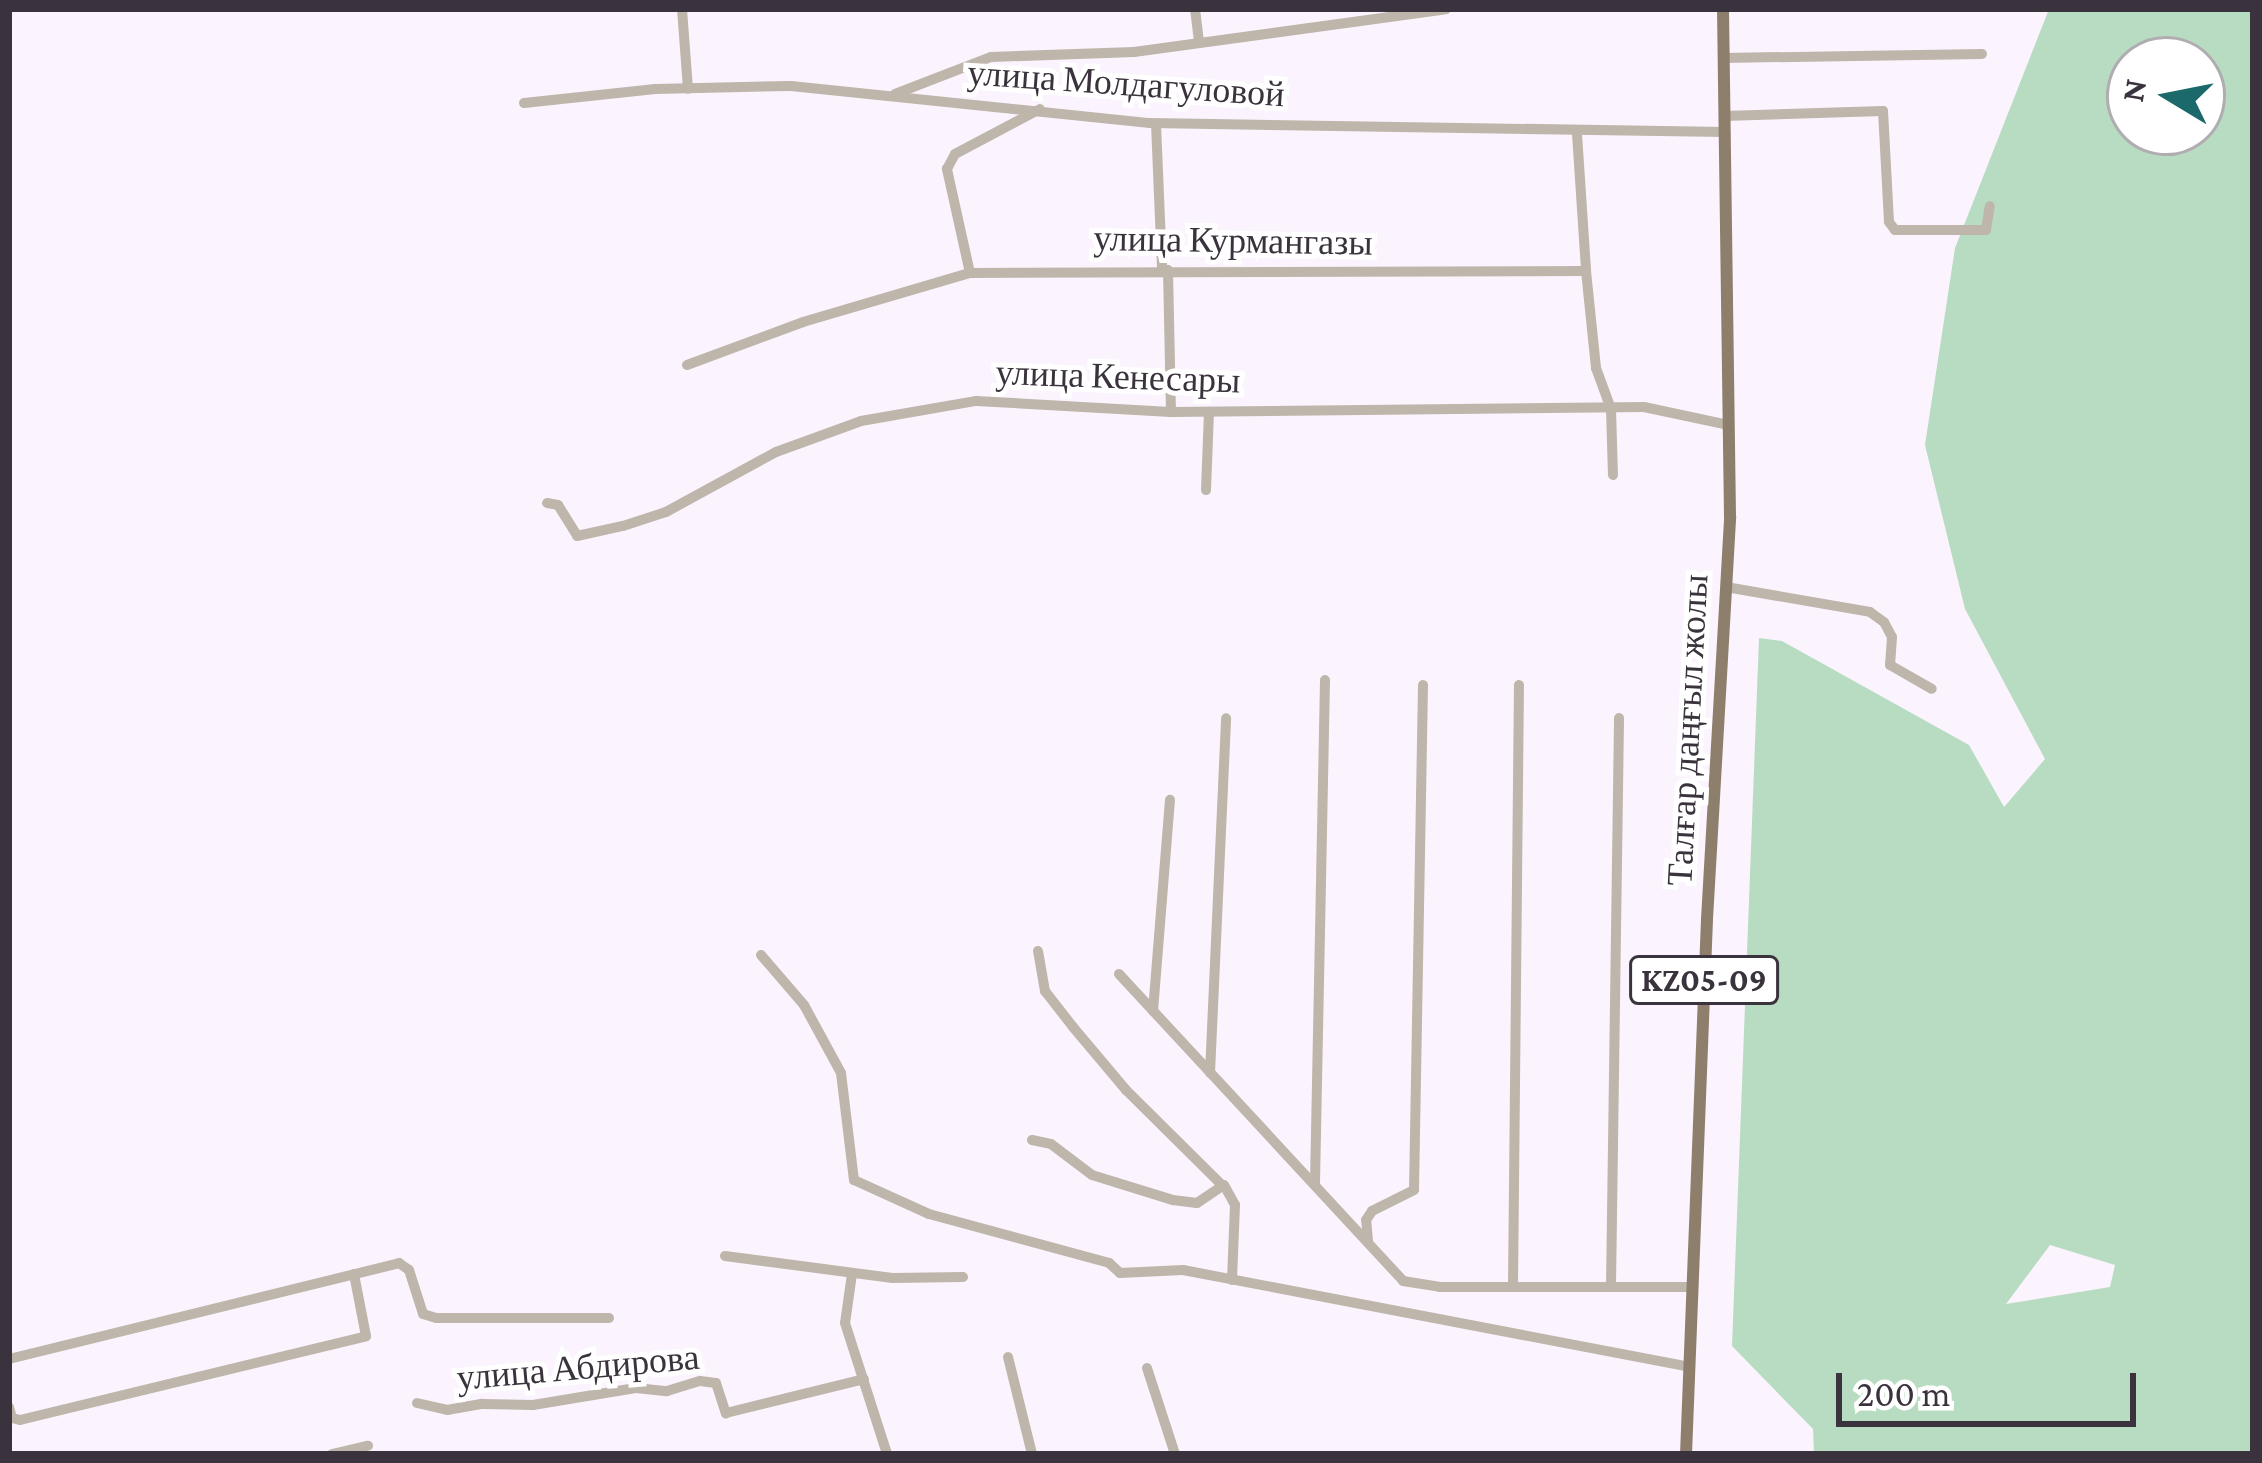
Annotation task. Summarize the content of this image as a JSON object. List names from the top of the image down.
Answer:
{
  "streets": {
    "main road": ["Талғар даңғыл жолы", "KZ05-09"],
    "street": [
      "улица Молдагуловой",
      "улица Курмангазы",
      "улица Кенесары",
      "улица Абдирова"
    ]
  },
  "crossings": [
    ["улица Молдагуловой", "Талғар даңғыл жолы"],
    ["улица Кенесары", "Талғар даңғыл жолы"]
  ],
  "scale_bar": "200 m",
  "north": "left"
}
